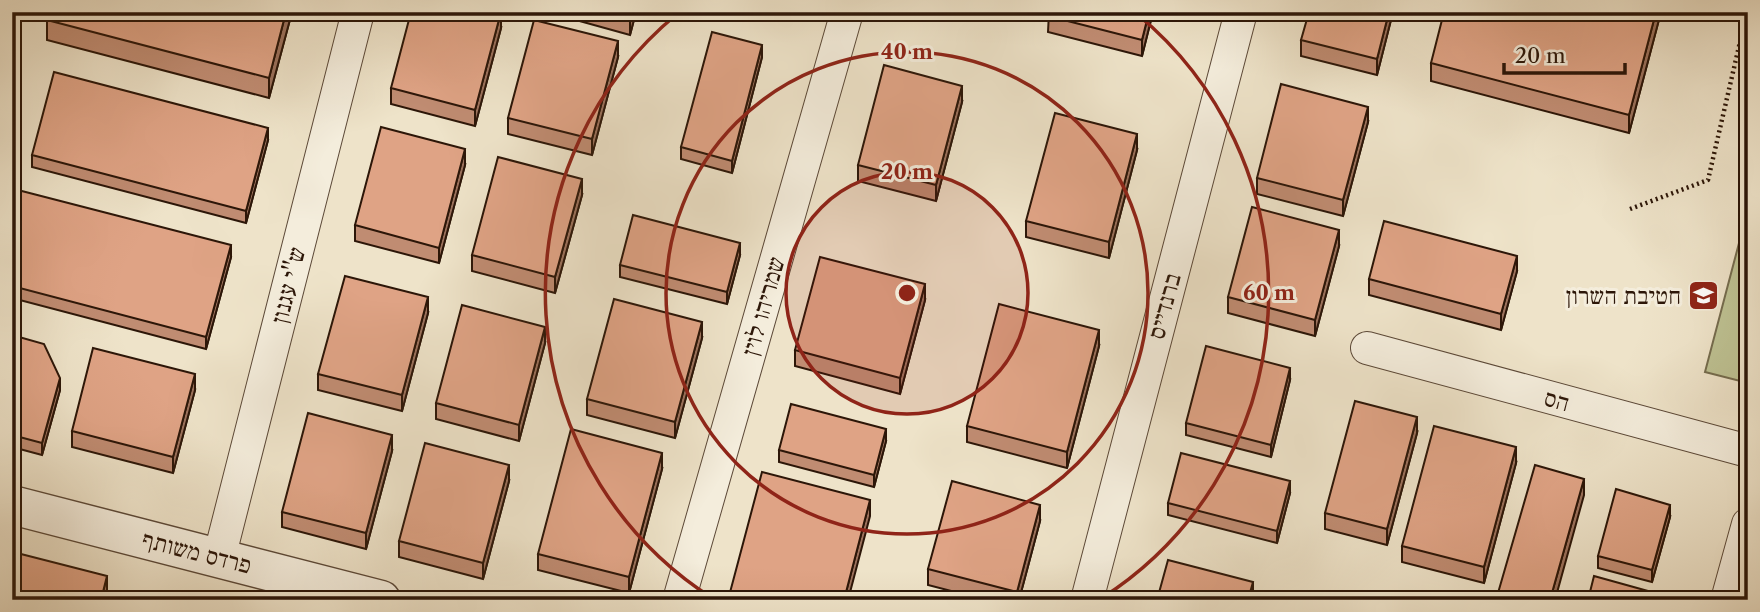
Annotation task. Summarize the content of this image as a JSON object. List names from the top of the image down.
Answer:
{
  "streets": {
    "street": [
      "ש''י עגנון",
      "שמריהו לוין",
      "ברנדייס",
      "הס",
      "פרדס משותף"
    ]
  },
  "crossings": [
    ["ש''י עגנון", "פרדס משותף"]
  ],
  "places": {
    "school or university": ["חטיבת השרון"]
  },
  "scale_bar": "20 m",
  "rings": ["40 m", "20 m", "60 m"]
}
